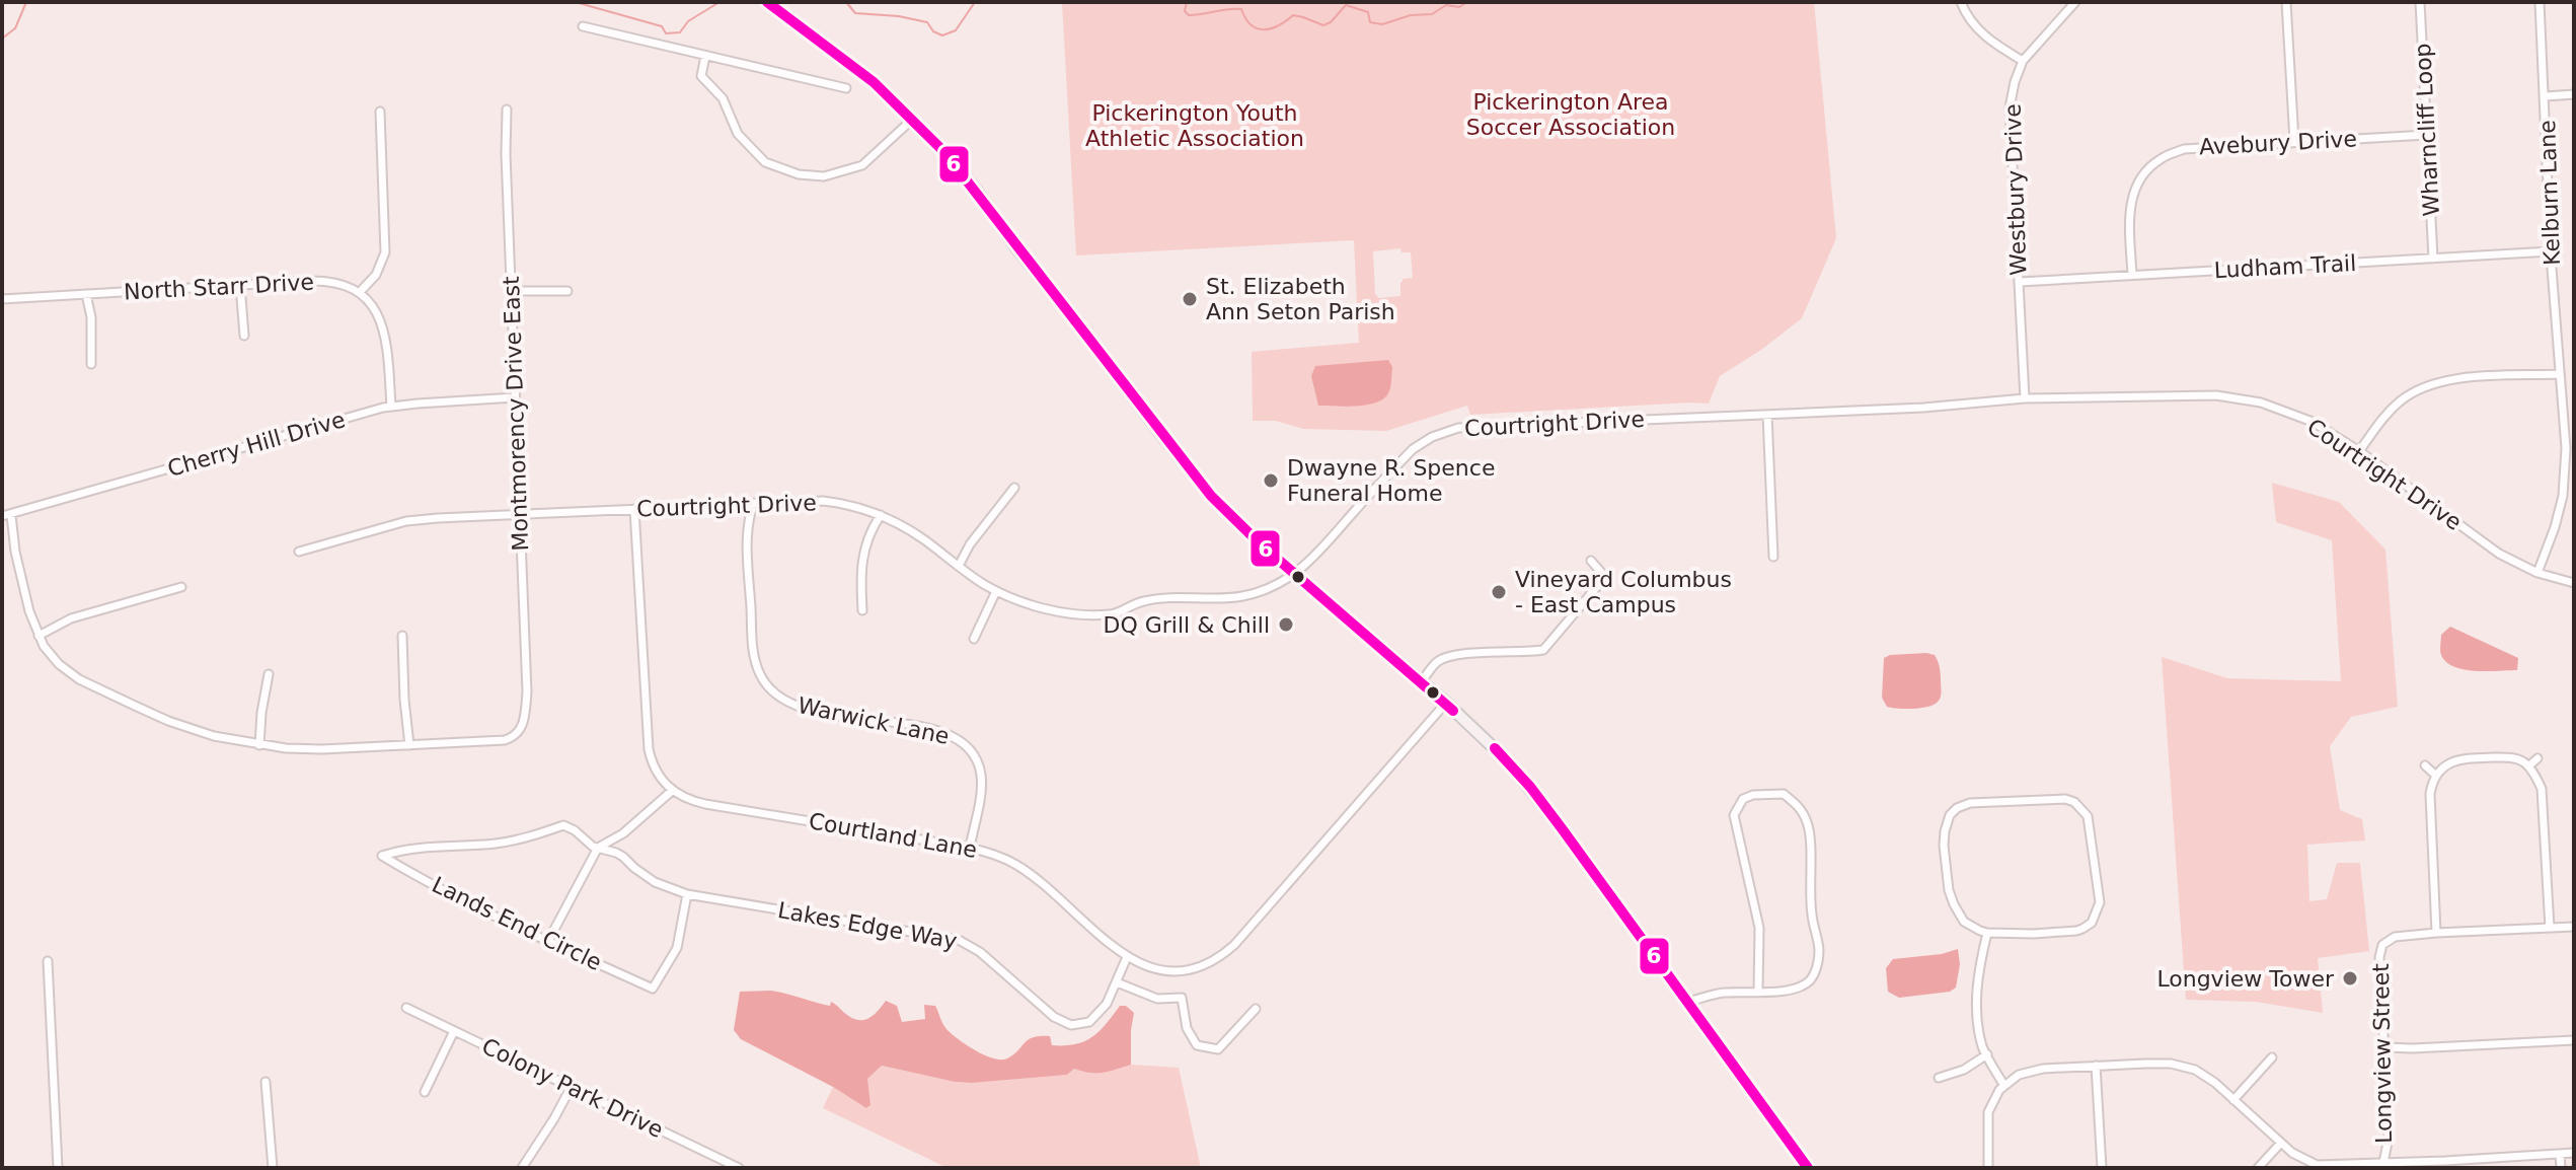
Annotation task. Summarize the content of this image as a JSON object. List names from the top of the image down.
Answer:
{
  "streets": {
    "street": [
      "Wharncliff Loop",
      "Avebury Drive",
      "Westbury Drive",
      "Kelburn Lane",
      "Ludham Trail",
      "North Starr Drive",
      "Montmorency Drive East",
      "Courtright Drive",
      "Cherry Hill Drive",
      "Warwick Lane",
      "Courtland Lane",
      "Lands End Circle",
      "Lakes Edge Way",
      "Longview Street",
      "Colony Park Drive"
    ]
  },
  "crossings": [
    ["Wharncliff Loop", "Avebury Drive"],
    ["Wharncliff Loop", "Ludham Trail"],
    ["Avebury Drive", "Ludham Trail"],
    ["Westbury Drive", "Ludham Trail"],
    ["Westbury Drive", "Courtright Drive"],
    ["Kelburn Lane", "Ludham Trail"],
    ["Kelburn Lane", "Courtright Drive"],
    ["Montmorency Drive East", "Courtright Drive"],
    ["Montmorency Drive East", "Cherry Hill Drive"],
    ["Courtright Drive", "Warwick Lane"],
    ["Warwick Lane", "Courtland Lane"],
    ["Courtland Lane", "Lakes Edge Way"],
    ["Lands End Circle", "Lakes Edge Way"]
  ],
  "parks": ["Pickerington Area Soccer Association", "Pickerington Youth Athletic Association"],
  "places": [
    "St. Elizabeth Ann Seton Parish",
    "Dwayne R. Spence Funeral Home",
    "Vineyard Columbus - East Campus",
    "DQ Grill & Chill",
    "Longview Tower"
  ],
  "lines": ["transit line 6"]
}
